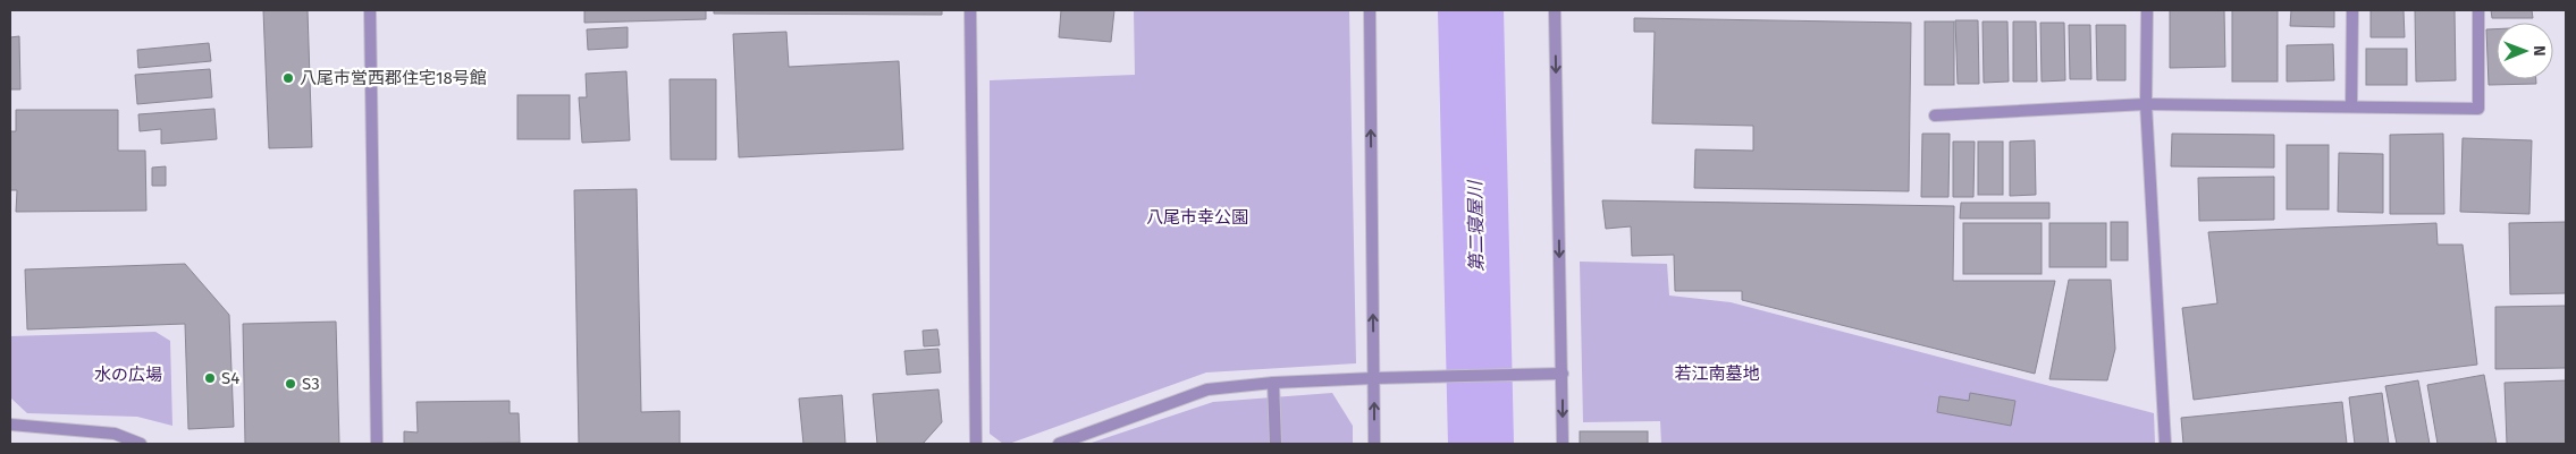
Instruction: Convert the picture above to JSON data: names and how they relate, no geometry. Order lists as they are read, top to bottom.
{
  "water": ["第二寝屋川"],
  "parks": ["八尾市幸公園", "若江南墓地", "水の広場"],
  "places": ["八尾市営西郡住宅18号館", "S4", "S3"],
  "north": "right"
}
